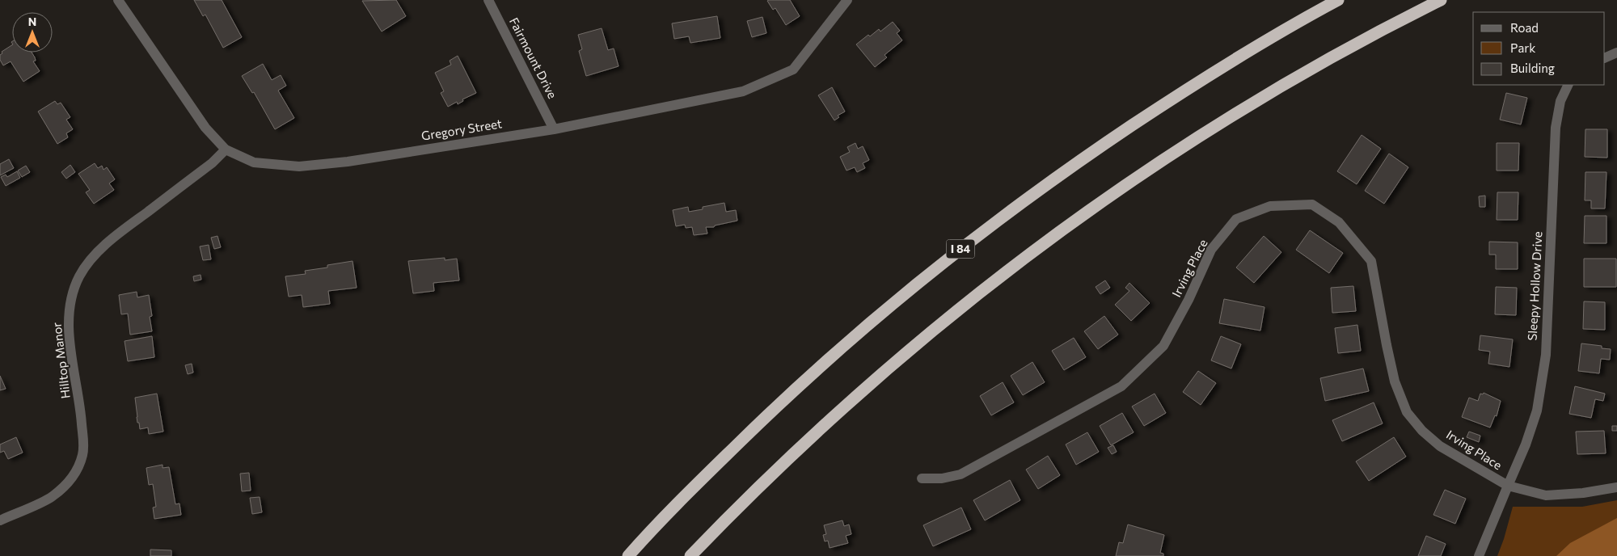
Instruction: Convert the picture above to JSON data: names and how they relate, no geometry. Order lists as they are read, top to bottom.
{
  "streets": {
    "highway": ["I 84"],
    "street": [
      "Fairmount Drive",
      "Gregory Street",
      "Irving Place",
      "Sleepy Hollow Drive",
      "Hilltop Manor"
    ]
  },
  "crossings": [
    ["Fairmount Drive", "Gregory Street"],
    ["Gregory Street", "Hilltop Manor"],
    ["Irving Place", "Sleepy Hollow Drive"]
  ],
  "legend": ["Road", "Park", "Building"],
  "north": "top"
}
